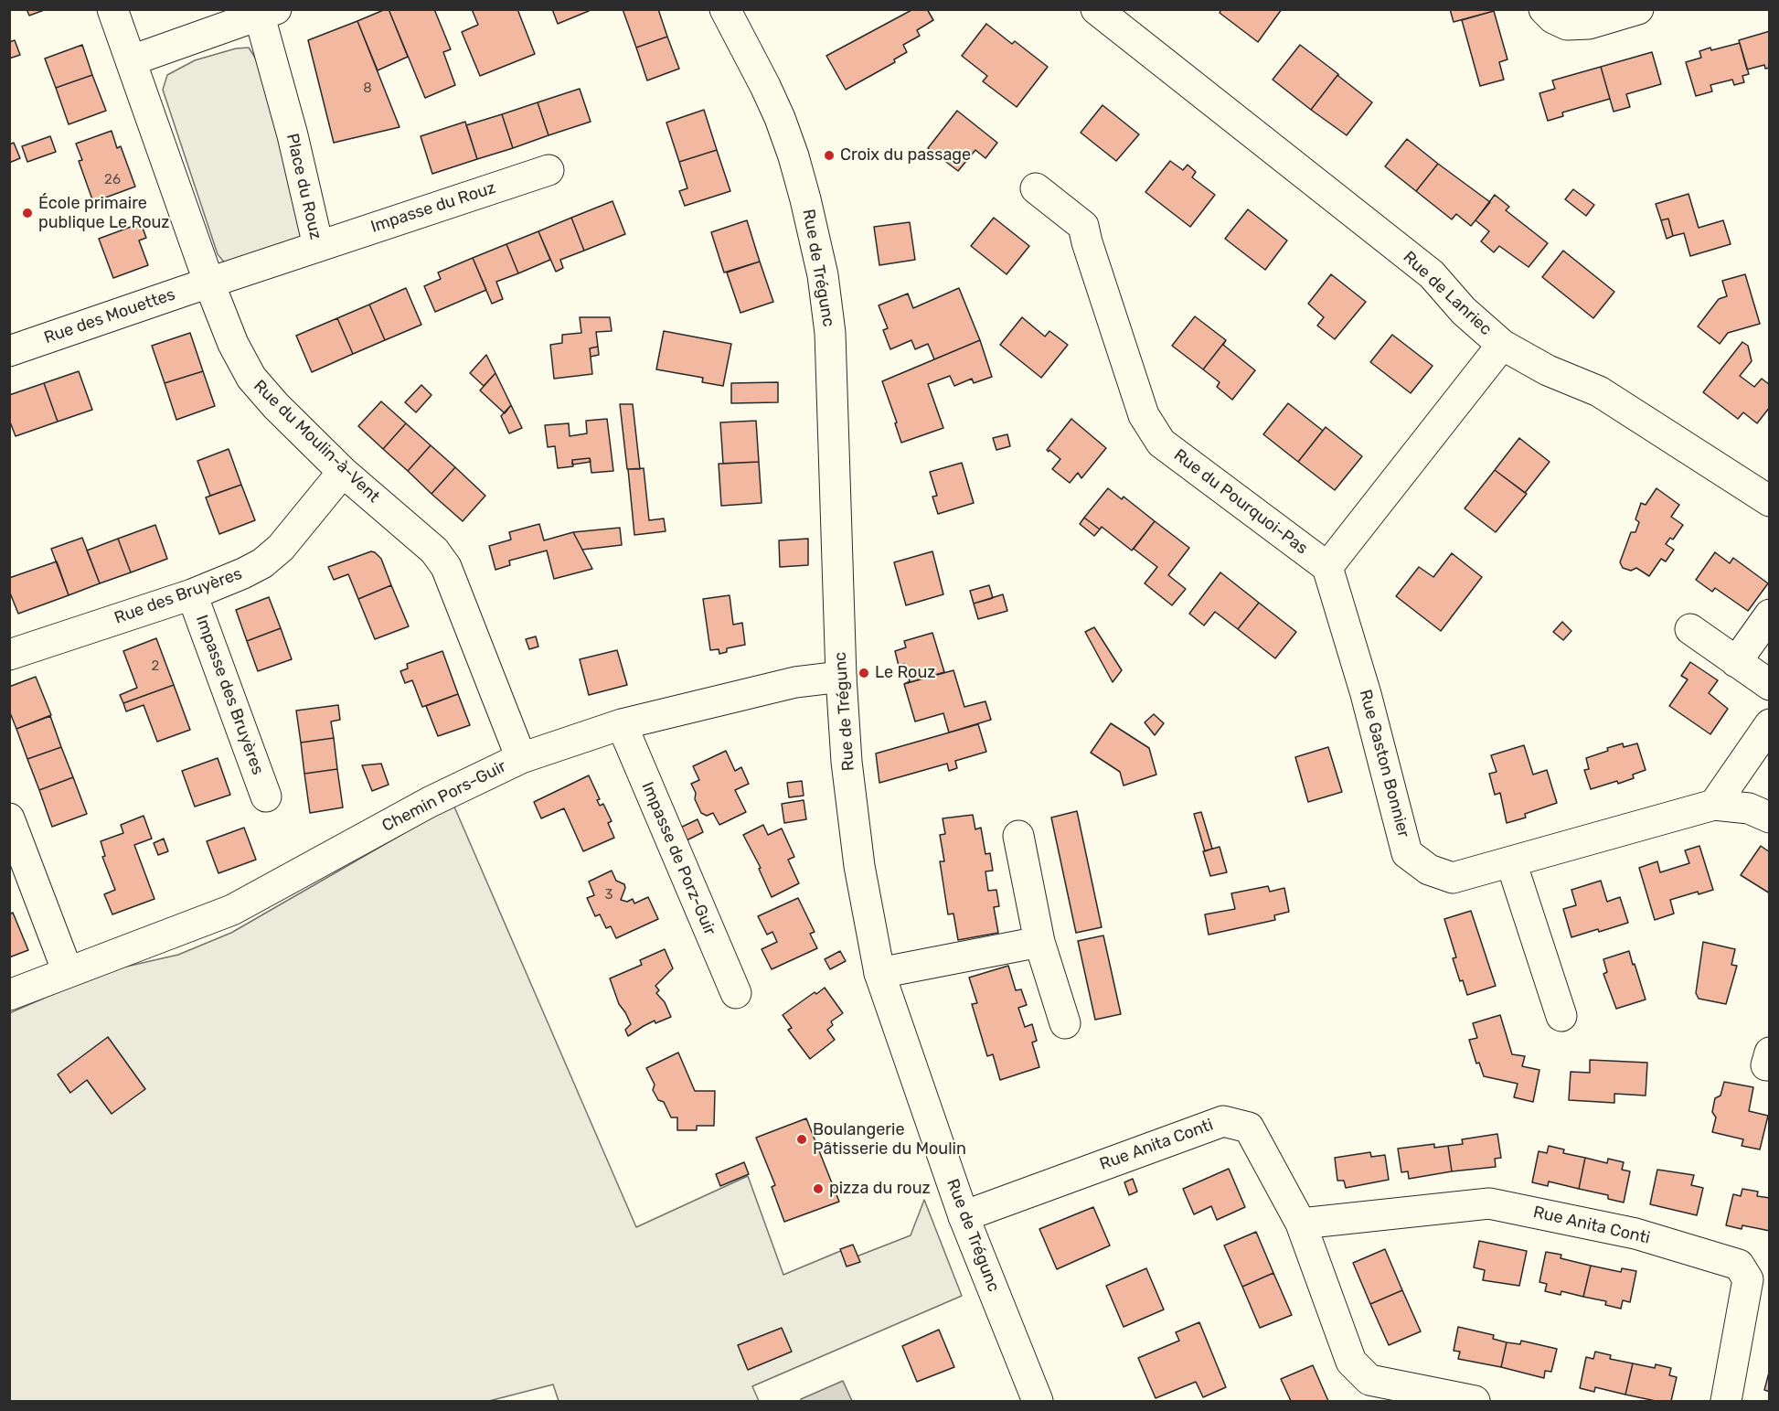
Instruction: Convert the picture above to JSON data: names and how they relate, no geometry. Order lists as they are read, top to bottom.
{
  "streets": {
    "street": [
      "Place du Rouz",
      "Impasse du Rouz",
      "Rue de Trégunc",
      "Rue de Lanriec",
      "Rue des Mouettes",
      "Rue du Moulin-à-Vent",
      "Rue du Pourquoi-Pas",
      "Rue des Bruyères",
      "Impasse des Bruyères",
      "Rue Gaston Bonnier",
      "Chemin Pors-Guir",
      "Impasse de Porz-Guir",
      "Rue Anita Conti"
    ]
  },
  "crossings": [
    ["Place du Rouz", "Impasse du Rouz"],
    ["Place du Rouz", "Rue des Mouettes"],
    ["Place du Rouz", "Rue du Moulin-à-Vent"],
    ["Rue de Trégunc", "Chemin Pors-Guir"],
    ["Rue de Trégunc", "Rue Anita Conti"],
    ["Rue des Mouettes", "Rue du Moulin-à-Vent"],
    ["Rue du Moulin-à-Vent", "Rue des Bruyères"],
    ["Rue du Moulin-à-Vent", "Chemin Pors-Guir"],
    ["Rue du Pourquoi-Pas", "Rue Gaston Bonnier"],
    ["Rue des Bruyères", "Impasse des Bruyères"],
    ["Chemin Pors-Guir", "Impasse de Porz-Guir"]
  ],
  "places": [
    "Croix du passage",
    "École primaire publique Le Rouz",
    "Le Rouz",
    "Boulangerie Pâtisserie du Moulin",
    "pizza du rouz"
  ],
  "house_numbers": [
    "8",
    "26",
    "2",
    "3"
  ]
}
